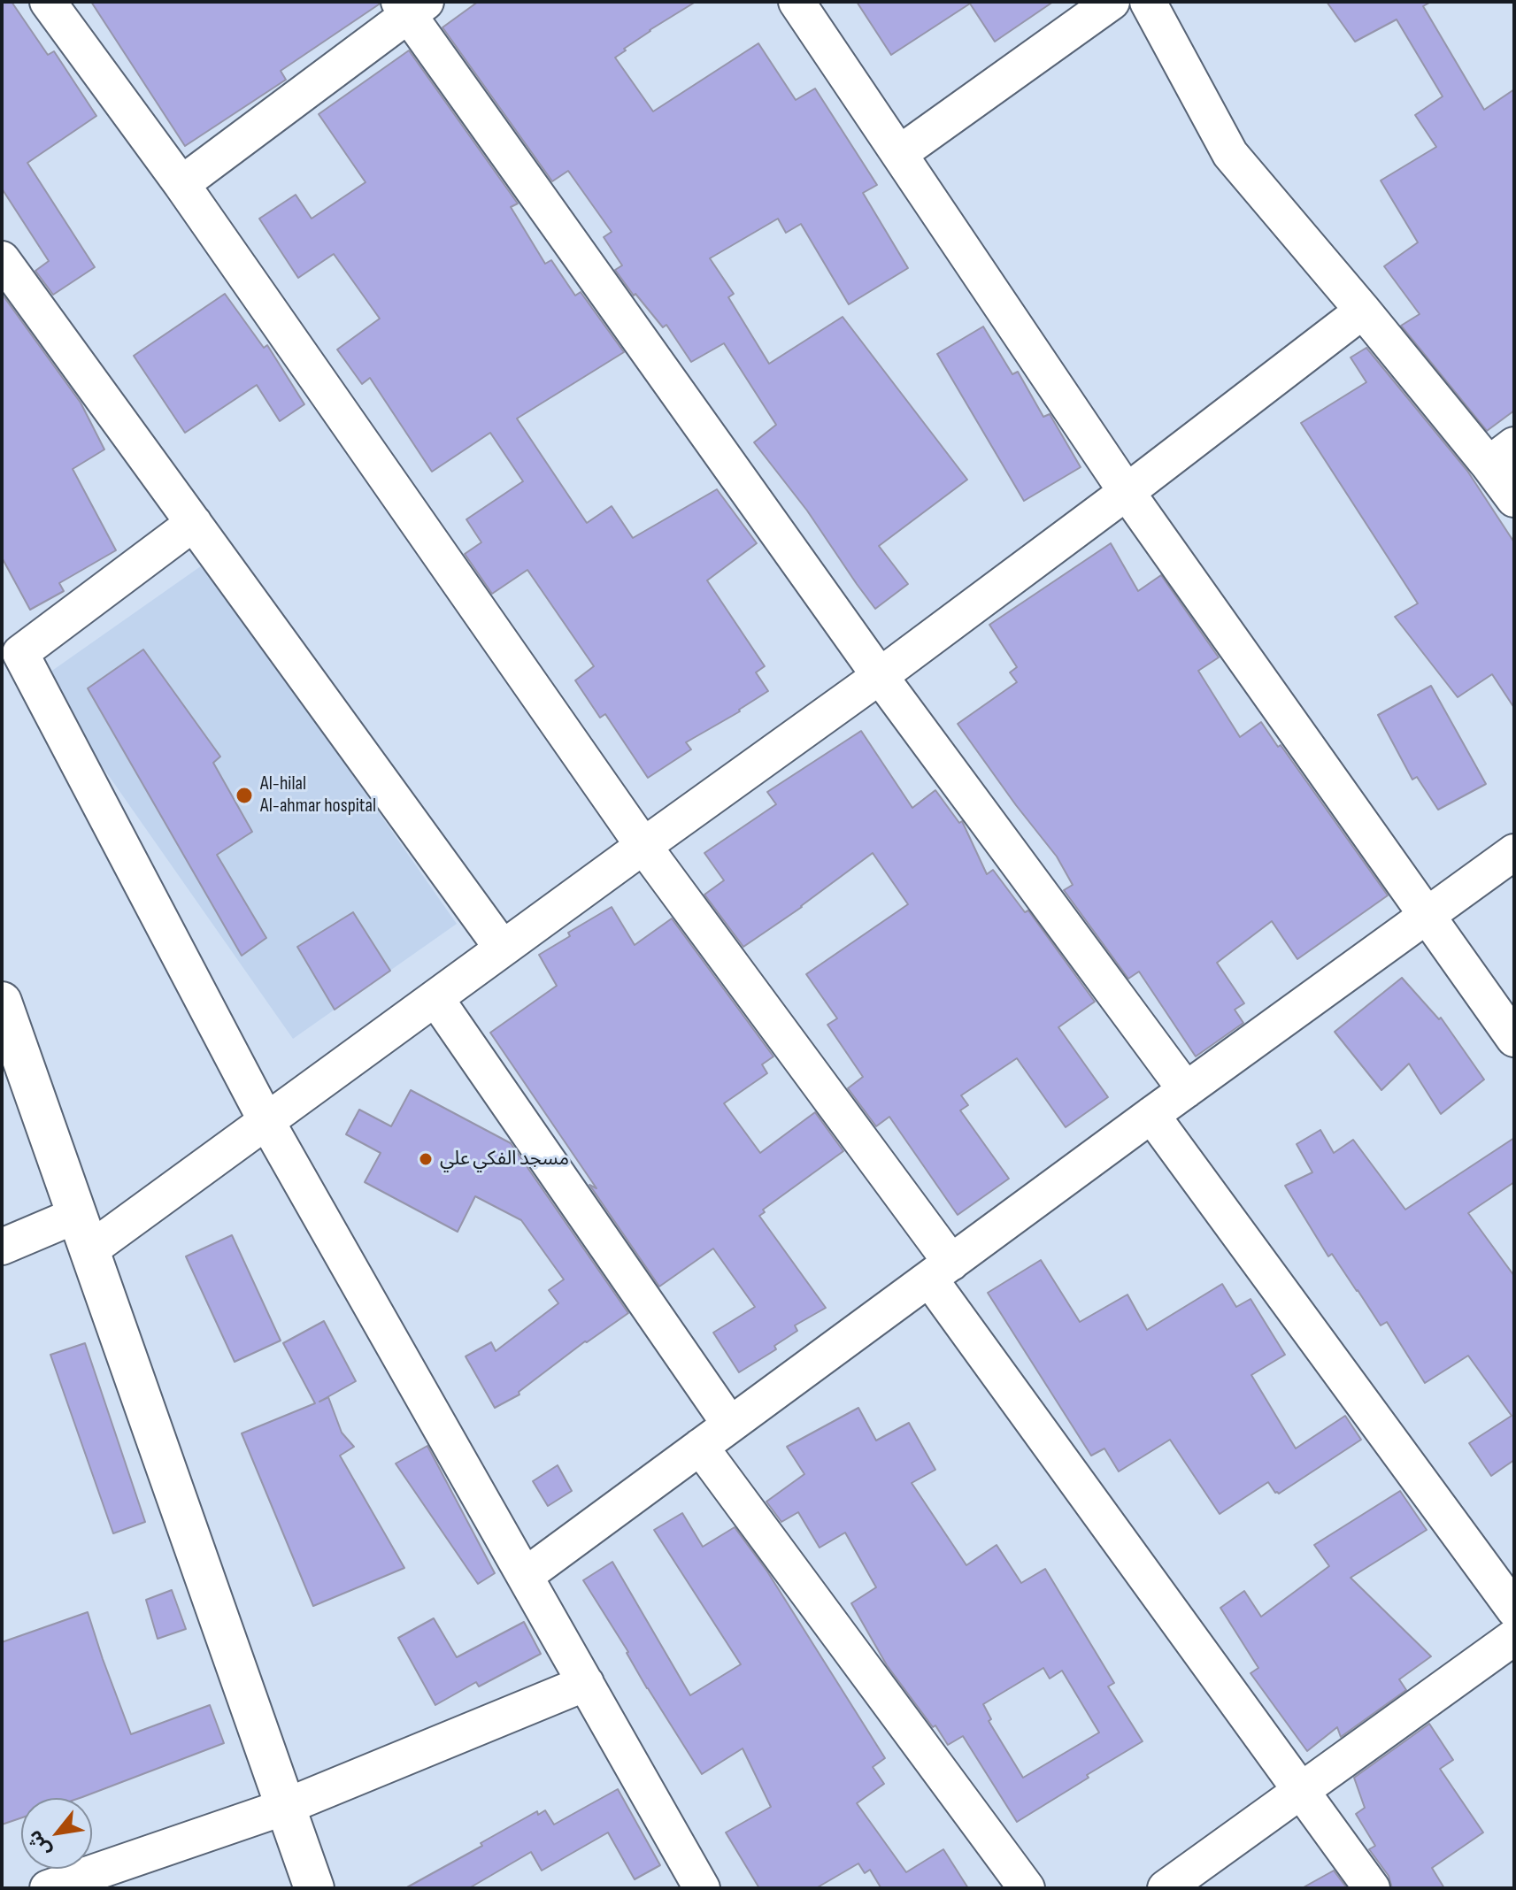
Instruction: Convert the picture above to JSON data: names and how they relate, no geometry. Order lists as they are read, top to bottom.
{
  "places": ["Al-hilal Al-ahmar hospital", "مسجد الفكي علي"],
  "north": "bottom left"
}
